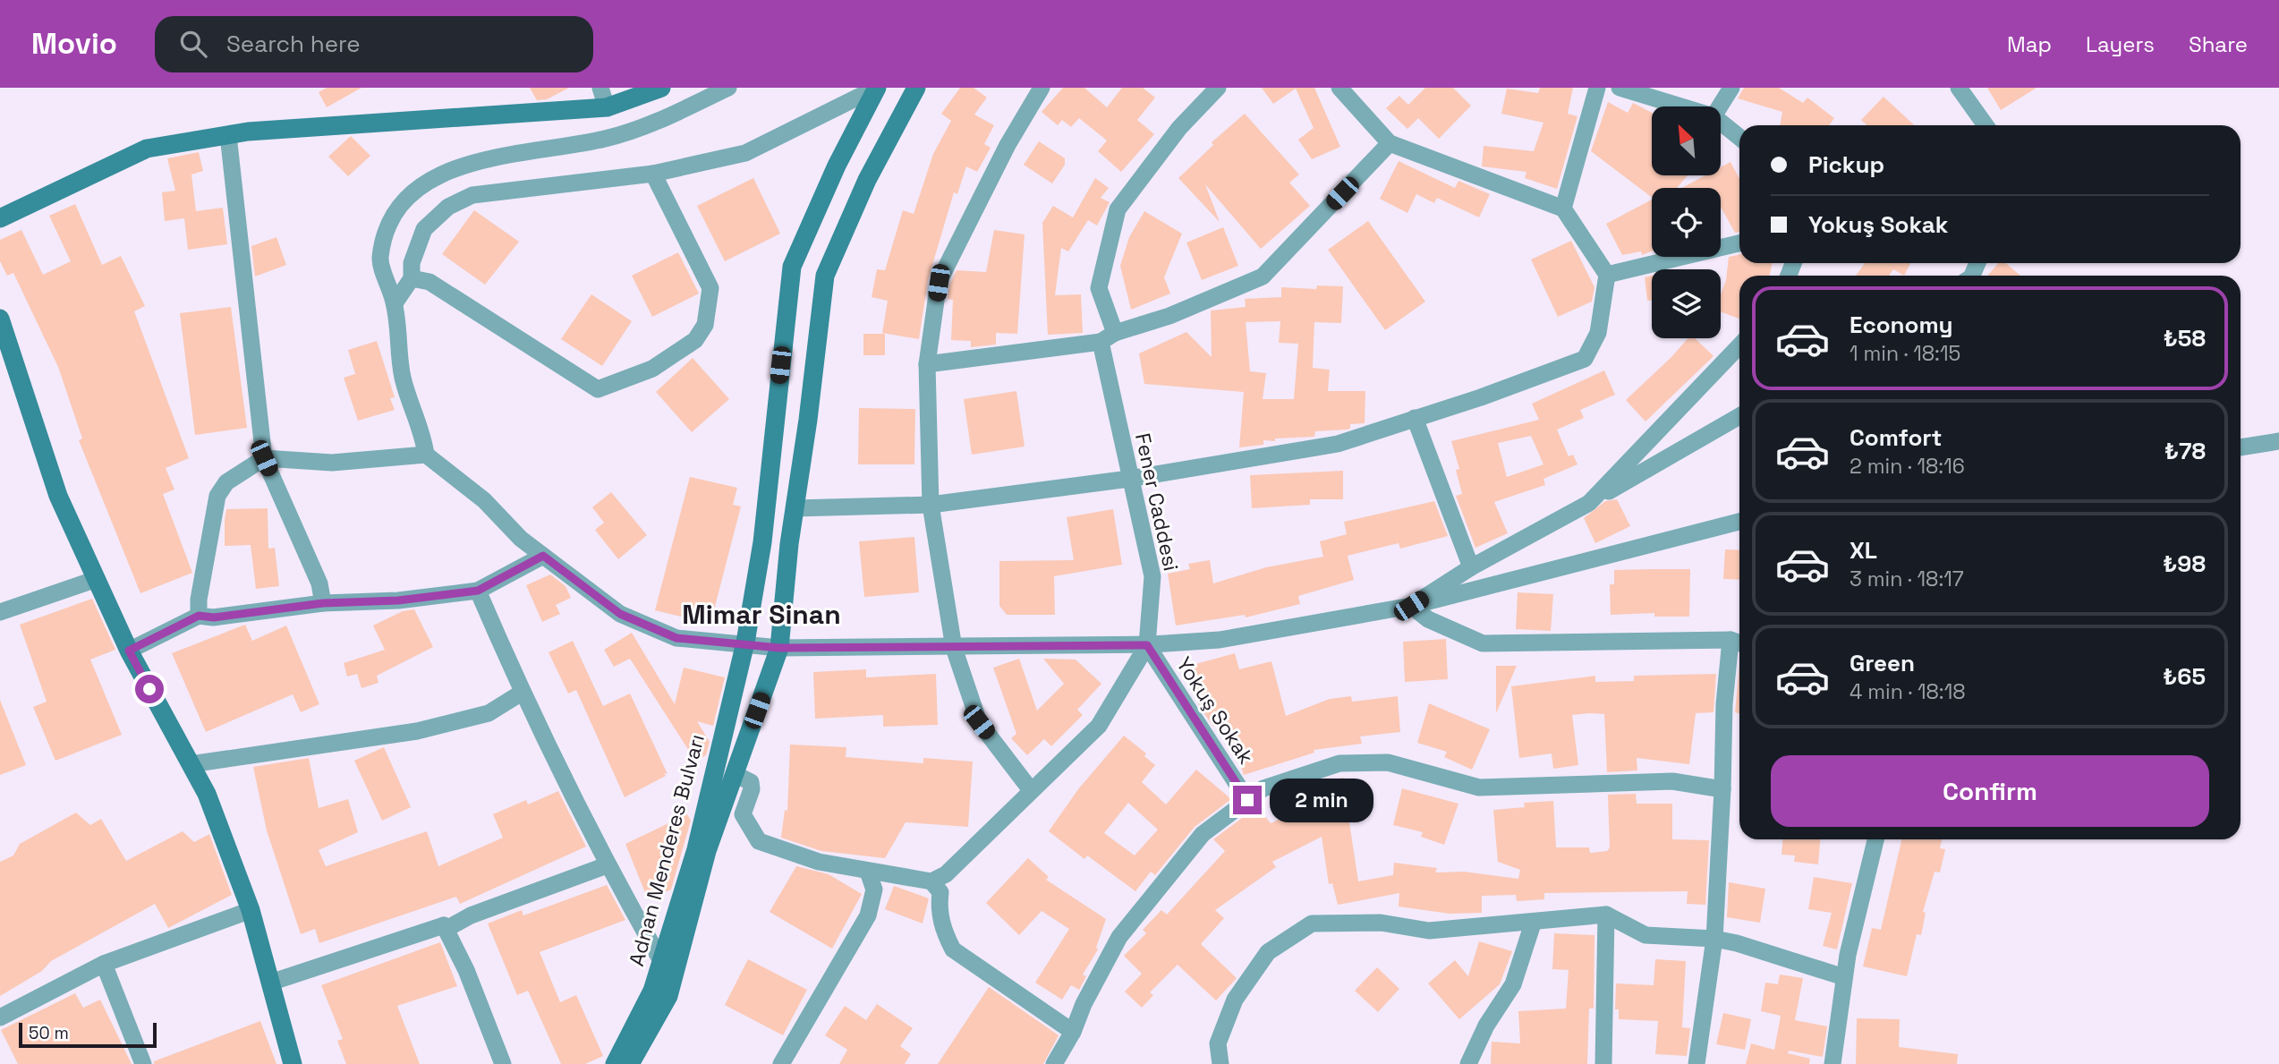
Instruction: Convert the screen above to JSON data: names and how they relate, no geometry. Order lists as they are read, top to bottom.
{
  "streets": {
    "main road": ["Adnan Menderes Bulvarı"],
    "street": ["Fener Caddesi", "Yokuş Sokak"]
  },
  "crossings": [
    ["Fener Caddesi", "Yokuş Sokak"]
  ],
  "districts": ["Mimar Sinan"],
  "scale_bar": "50 m",
  "north": "top left",
  "page": {
    "header": "Movio",
    "search": "Search here",
    "nav": ["Map", "Layers", "Share"],
    "banner": ["Pickup", "Yokuş Sokak"],
    "list": [
      {
        "name": "Economy",
        "note": "1 min · 18:15",
        "value": "₺58"
      },
      {
        "name": "Comfort",
        "note": "2 min · 18:16",
        "value": "₺78"
      },
      {
        "name": "XL",
        "note": "3 min · 18:17",
        "value": "₺98"
      },
      {
        "name": "Green",
        "note": "4 min · 18:18",
        "value": "₺65"
      }
    ],
    "buttons": "Confirm",
    "bubble": "2 min",
    "scale": "50 m"
  }
}
